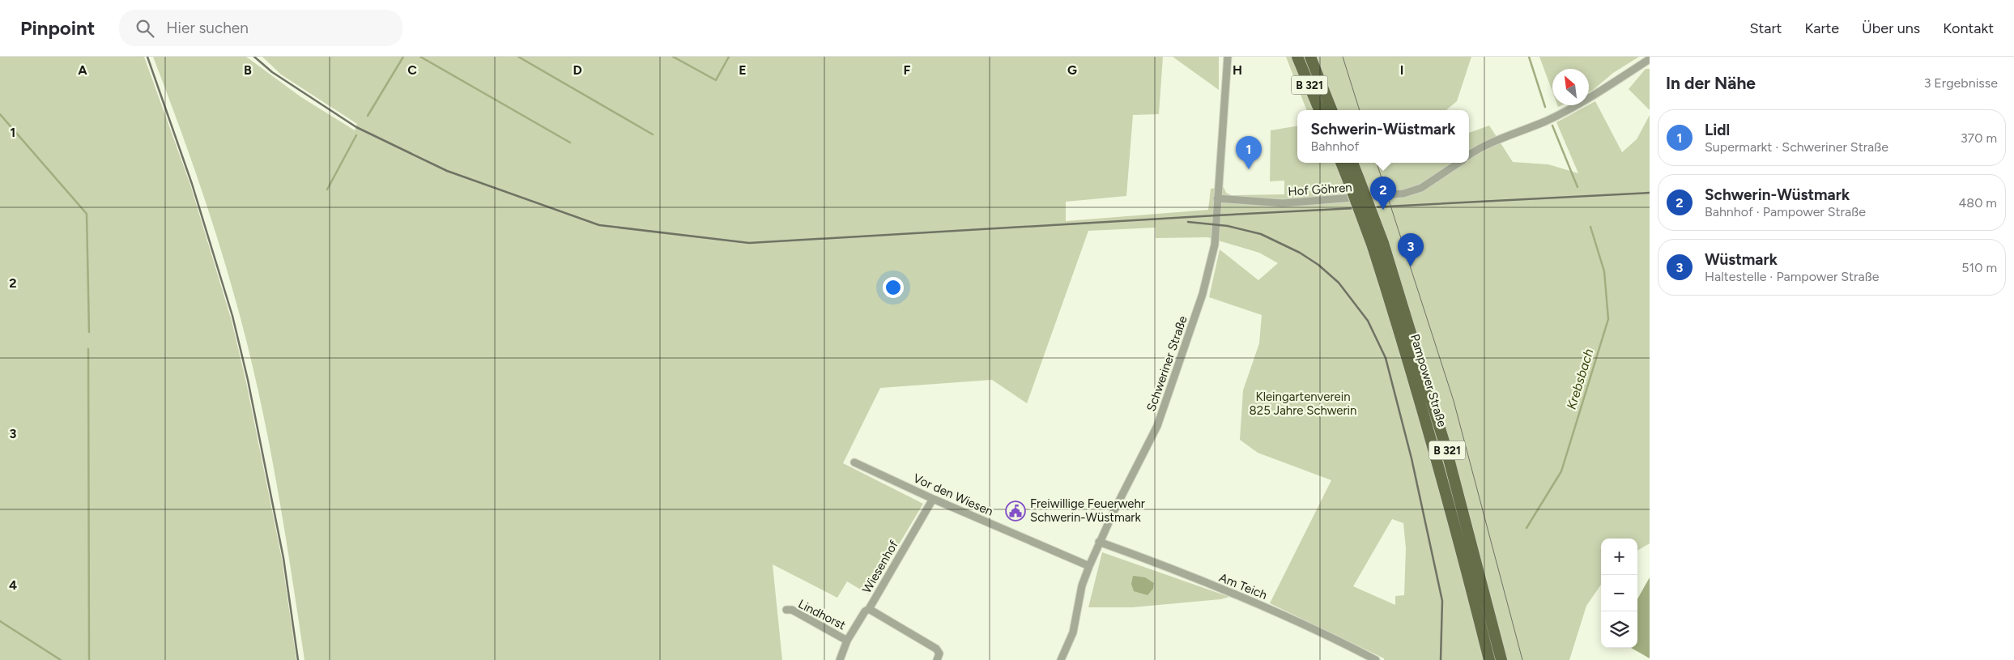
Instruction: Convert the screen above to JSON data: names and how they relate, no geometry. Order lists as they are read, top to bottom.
{
  "streets": {
    "main road": ["B 321", "Pampower Straße"],
    "street": [
      "Hof Göhren",
      "Schweriner Straße",
      "Vor den Wiesen",
      "Wiesenhof",
      "Am Teich",
      "Lindhorst"
    ]
  },
  "crossings": [
    ["Hof Göhren", "Schweriner Straße"],
    ["Schweriner Straße", "Vor den Wiesen"],
    ["Schweriner Straße", "Am Teich"],
    ["Vor den Wiesen", "Wiesenhof"],
    ["Wiesenhof", "Lindhorst"]
  ],
  "water": ["Krebsbach"],
  "parks": ["Kleingartenverein 825 Jahre Schwerin"],
  "places": {
    "public building": ["Freiwillige Feuerwehr Schwerin-Wüstmark"]
  },
  "north": "top left",
  "page": {
    "header": "Pinpoint",
    "search": "Hier suchen",
    "nav": [
      "Start",
      "Karte",
      "Über uns",
      "Kontakt"
    ],
    "heading": ["In der Nähe", "3 Ergebnisse"],
    "list": [
      {
        "mark": "1",
        "name": "Lidl",
        "note": "Supermarkt · Schweriner Straße",
        "value": "370 m"
      },
      {
        "mark": "2",
        "name": "Schwerin-Wüstmark",
        "note": "Bahnhof · Pampower Straße",
        "value": "480 m"
      },
      {
        "mark": "3",
        "name": "Wüstmark",
        "note": "Haltestelle · Pampower Straße",
        "value": "510 m"
      }
    ],
    "popup": ["Schwerin-Wüstmark", "Bahnhof"],
    "pins": ["1", "2", "3"],
    "map_buttons": ["+", "−"]
  },
  "grid": {
    "columns": [
      "A",
      "B",
      "C",
      "D",
      "E",
      "F",
      "G",
      "H",
      "I"
    ],
    "rows": [
      "1",
      "2",
      "3",
      "4"
    ]
  }
}
